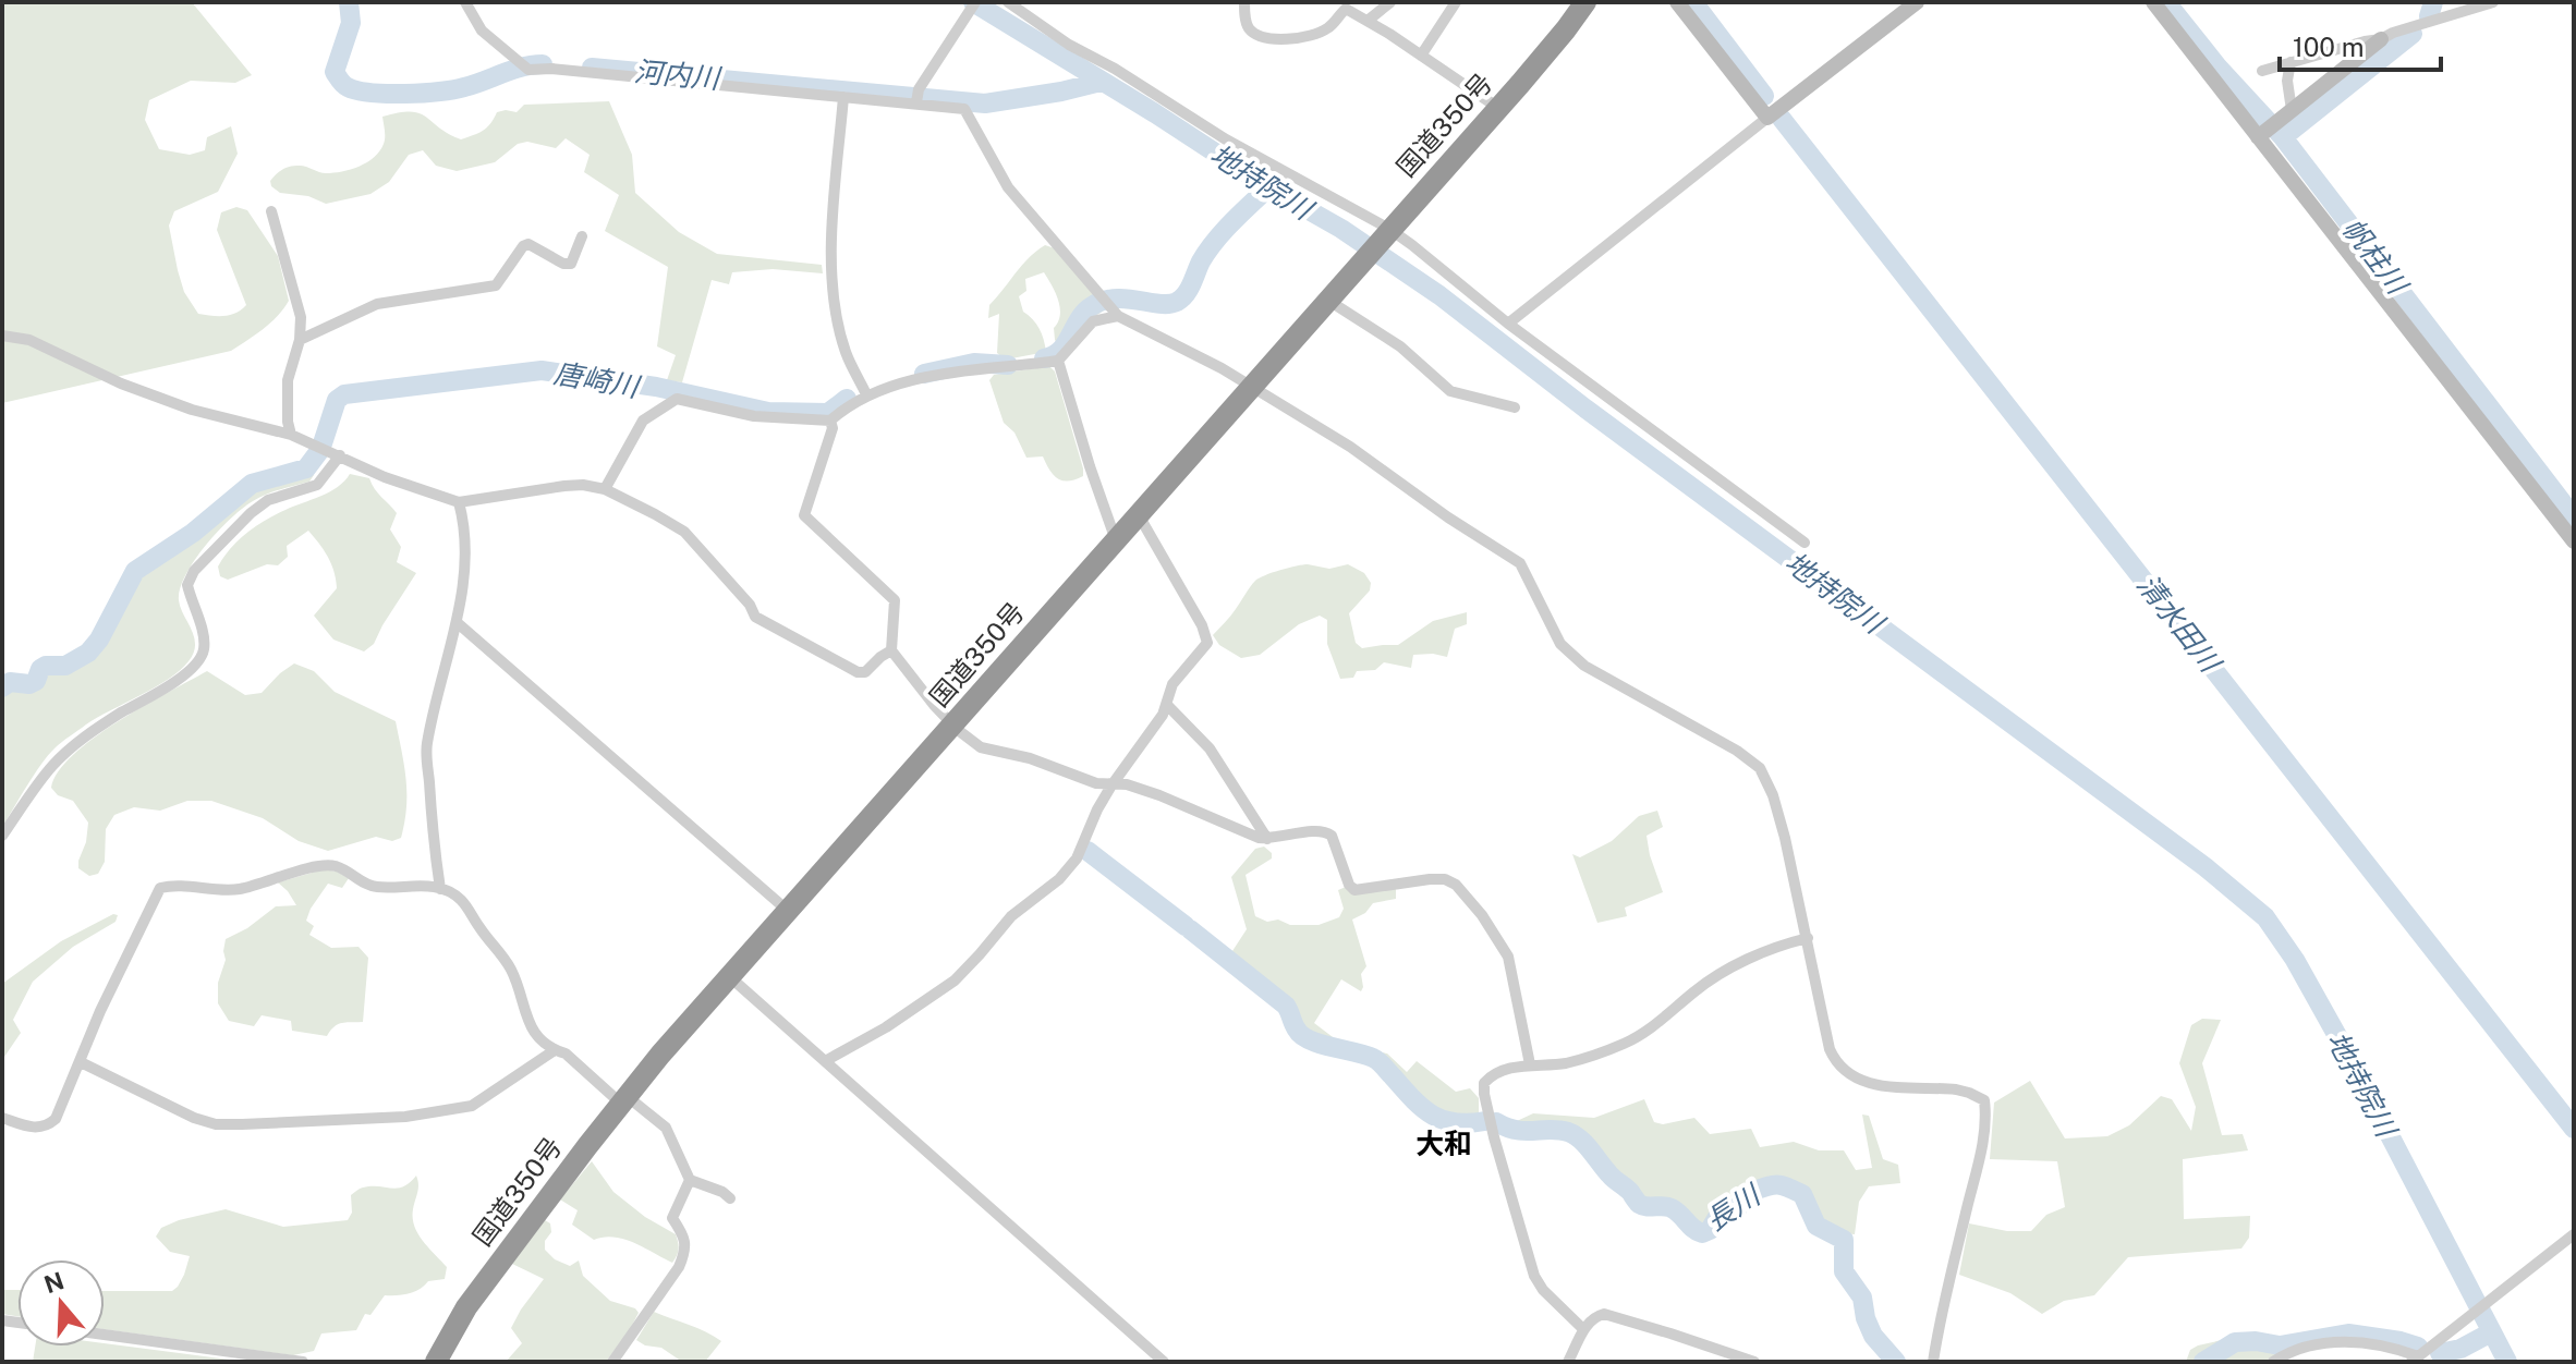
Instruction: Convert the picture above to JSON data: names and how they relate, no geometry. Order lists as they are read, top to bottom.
{
  "streets": {
    "highway": ["国道350号"]
  },
  "districts": ["大和"],
  "water": [
    "河内川",
    "地持院川",
    "帆柱川",
    "唐崎川",
    "清水田川",
    "長川"
  ],
  "scale_bar": "100 m",
  "north": "top"
}
